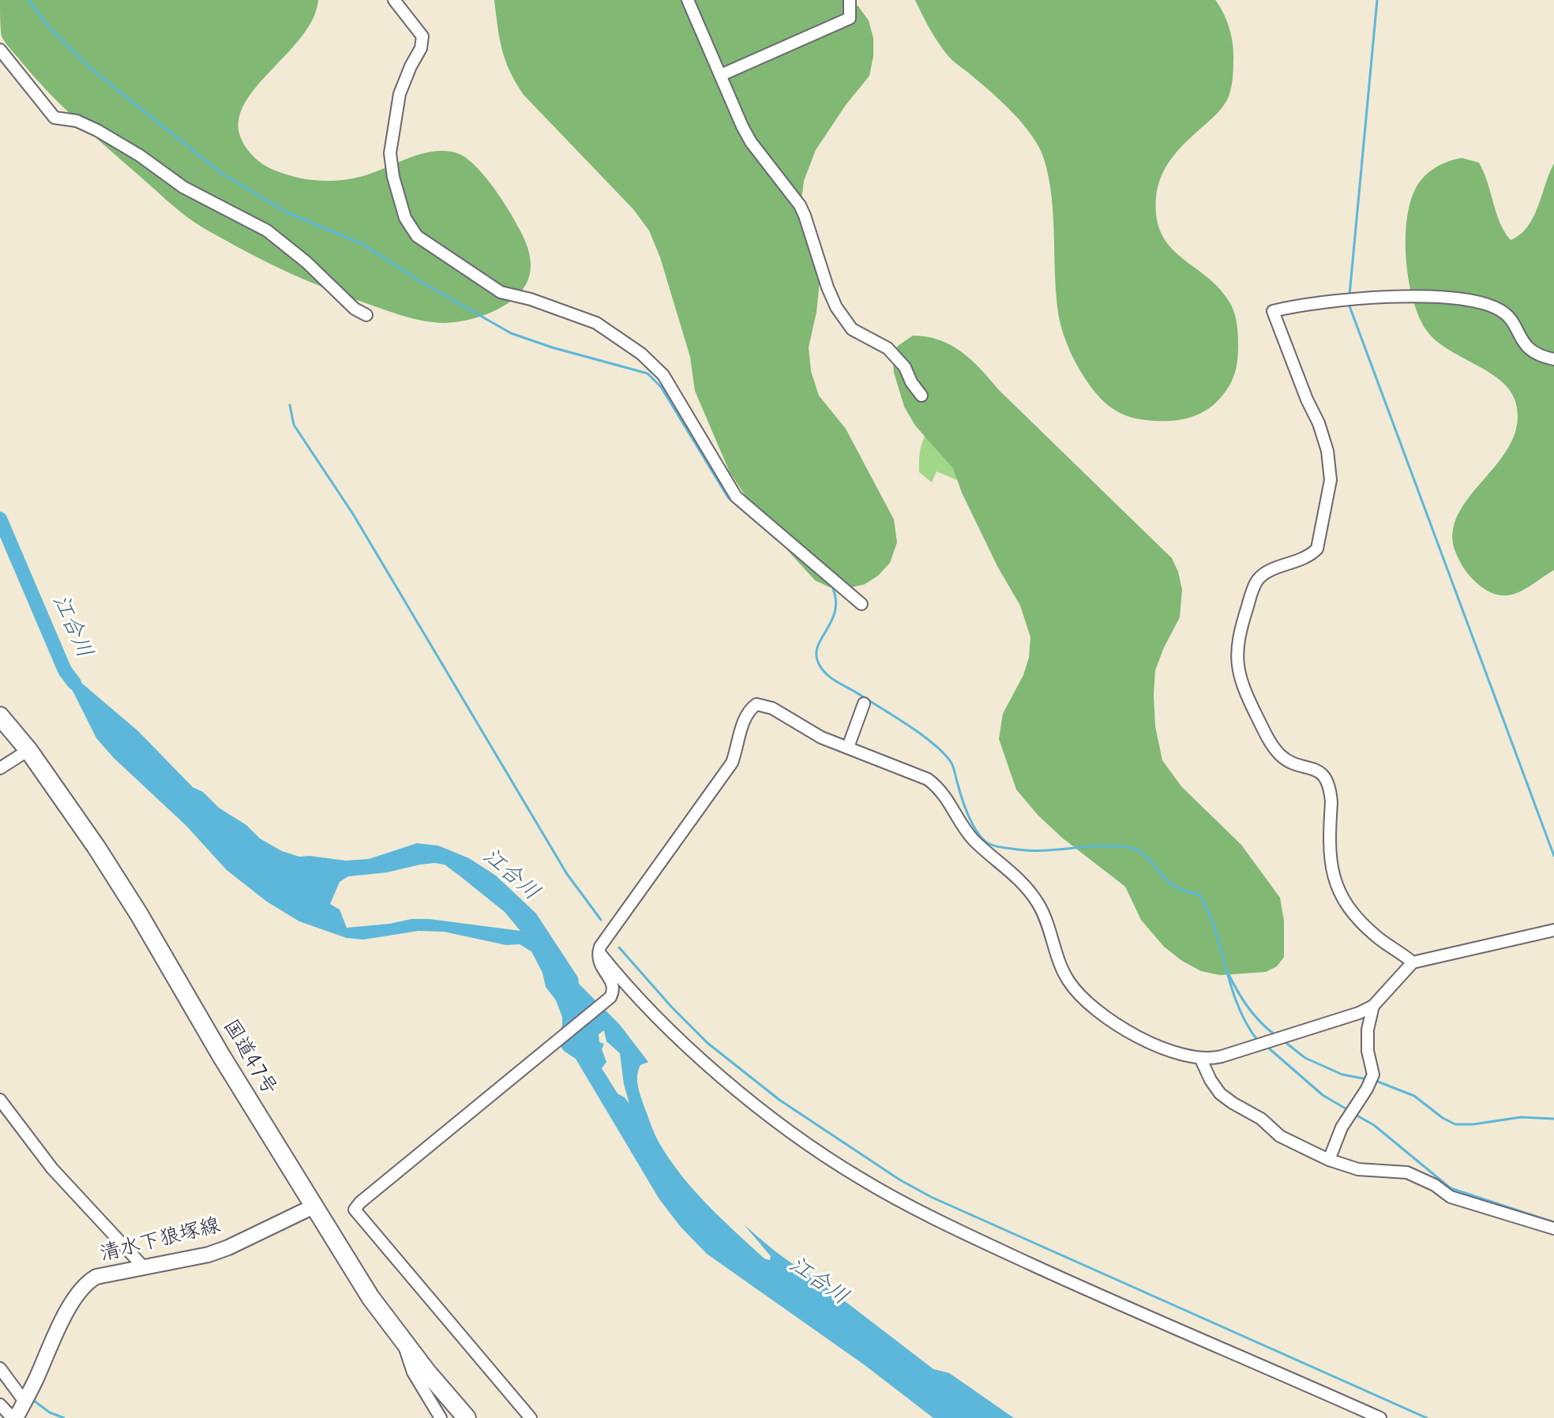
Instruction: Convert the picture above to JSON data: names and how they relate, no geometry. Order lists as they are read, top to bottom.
{
  "streets": {
    "highway": ["国道47号"],
    "main road": ["清水下狼塚線"]
  },
  "crossings": [
    ["国道47号", "清水下狼塚線"]
  ],
  "water": ["江合川"]
}
